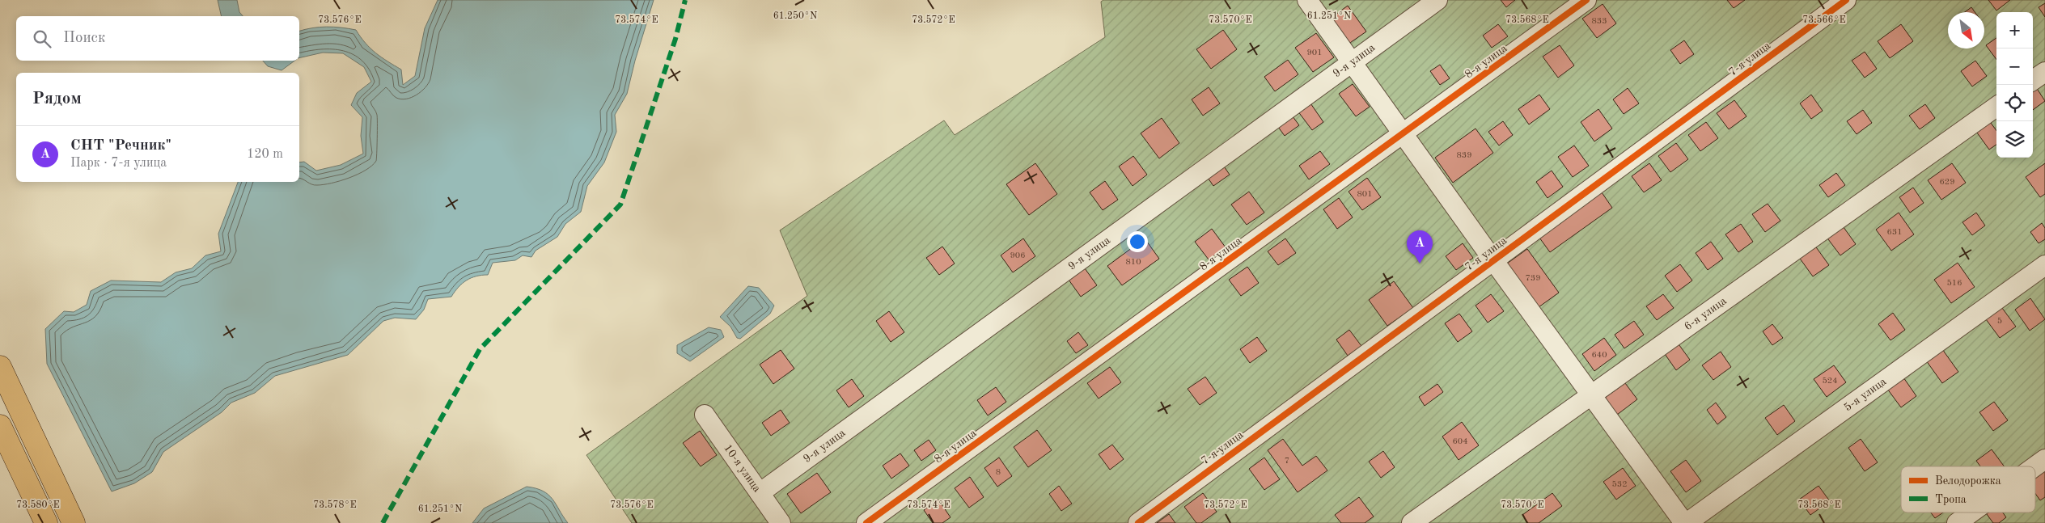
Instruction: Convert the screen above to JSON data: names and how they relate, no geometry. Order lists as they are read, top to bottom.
{
  "streets": {
    "street": [
      "7-я улица",
      "9-я улица",
      "8-я улица",
      "6-я улица",
      "5-я улица",
      "10-я улица"
    ]
  },
  "crossings": [
    ["9-я улица", "10-я улица"]
  ],
  "house_numbers": [
    "833",
    "901",
    "839",
    "629",
    "801",
    "631",
    "906",
    "810",
    "739",
    "516",
    "5",
    "640",
    "524",
    "604",
    "7",
    "8",
    "532"
  ],
  "legend": ["Велодорожка", "Тропа"],
  "north": "bottom right",
  "page": {
    "map_buttons": ["+", "−"],
    "search": "Поиск",
    "heading": "Рядом",
    "list": [
      {
        "mark": "A",
        "name": "СНТ \"Речник\"",
        "note": "Парк · 7-я улица",
        "value": "120 m"
      }
    ],
    "pins": "A"
  },
  "coordinates": [
    "61.250°N",
    "61.251°N",
    "73.576°E",
    "73.570°E",
    "73.574°E",
    "73.572°E",
    "73.568°E",
    "73.566°E",
    "73.580°E",
    "73.578°E"
  ]
}
